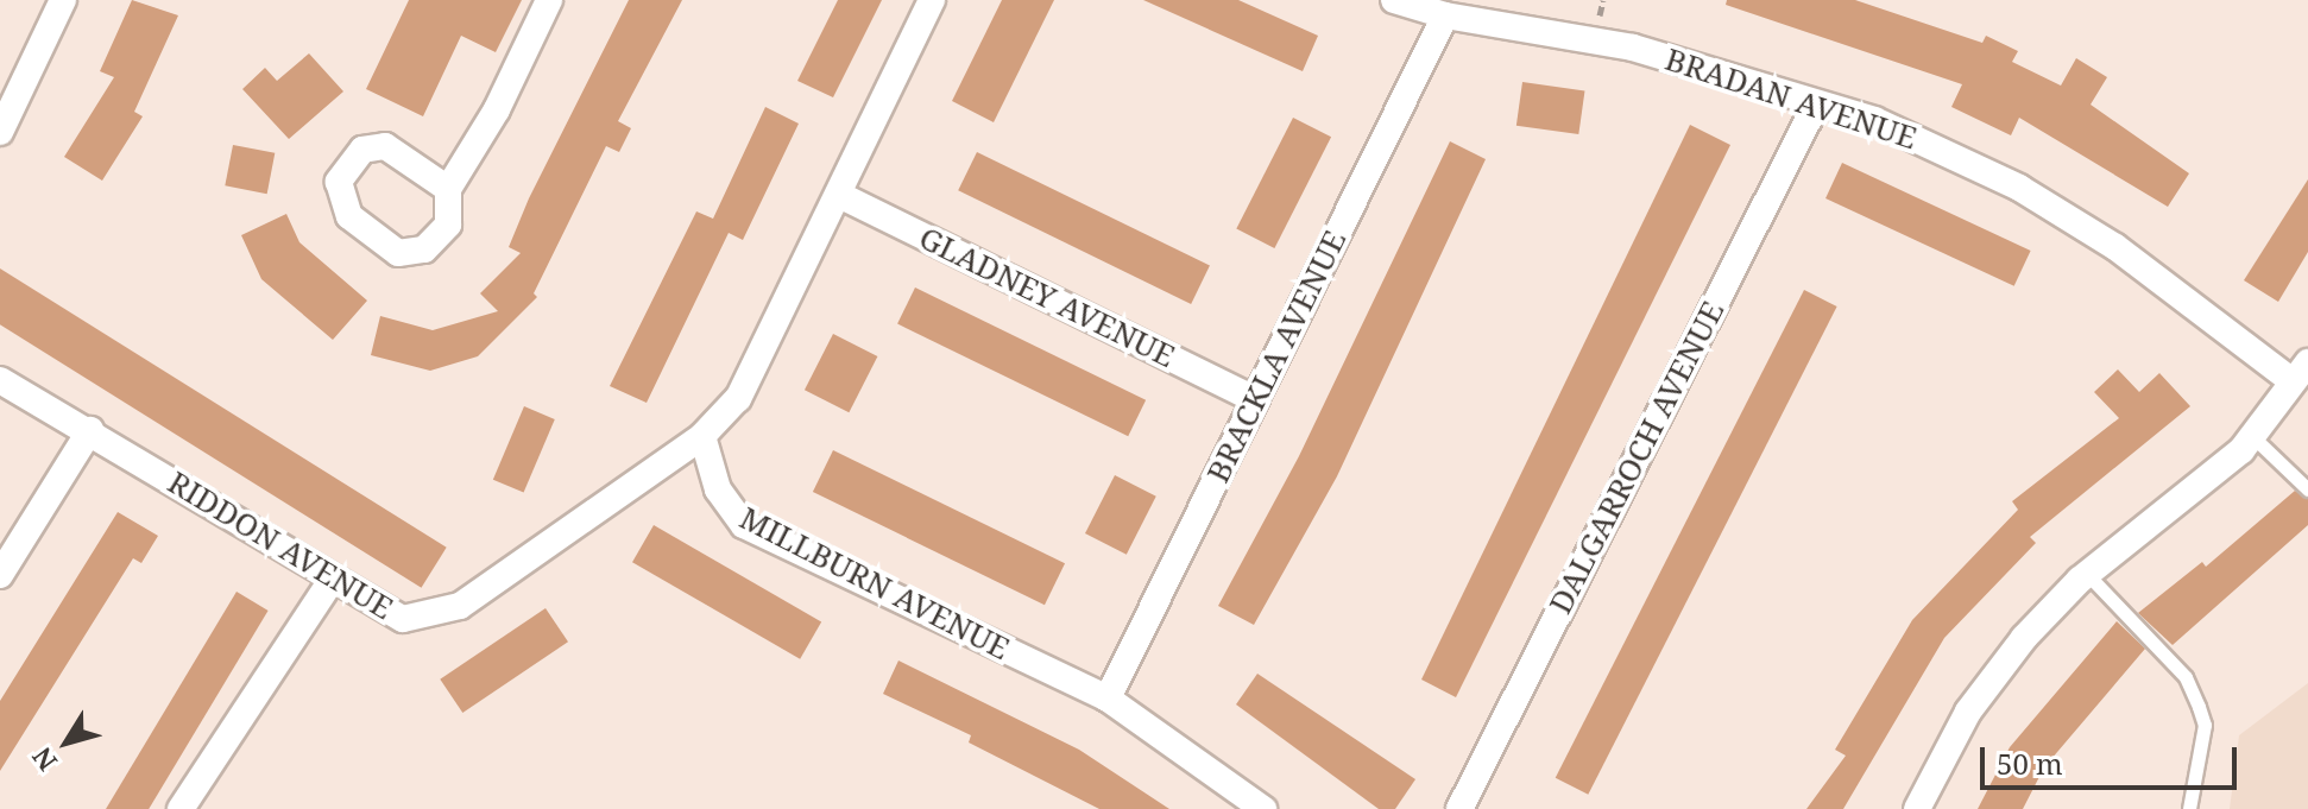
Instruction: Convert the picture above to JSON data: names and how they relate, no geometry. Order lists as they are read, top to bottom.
{
  "streets": {
    "street": [
      "BRADAN AVENUE",
      "GLADNEY AVENUE",
      "BRACKLA AVENUE",
      "DALGARROCH AVENUE",
      "RIDDON AVENUE",
      "MILLBURN AVENUE"
    ]
  },
  "crossings": [
    ["BRADAN AVENUE", "BRACKLA AVENUE"],
    ["BRADAN AVENUE", "DALGARROCH AVENUE"],
    ["GLADNEY AVENUE", "BRACKLA AVENUE"],
    ["BRACKLA AVENUE", "MILLBURN AVENUE"],
    ["RIDDON AVENUE", "MILLBURN AVENUE"]
  ],
  "scale_bar": "50 m",
  "north": "bottom left"
}
